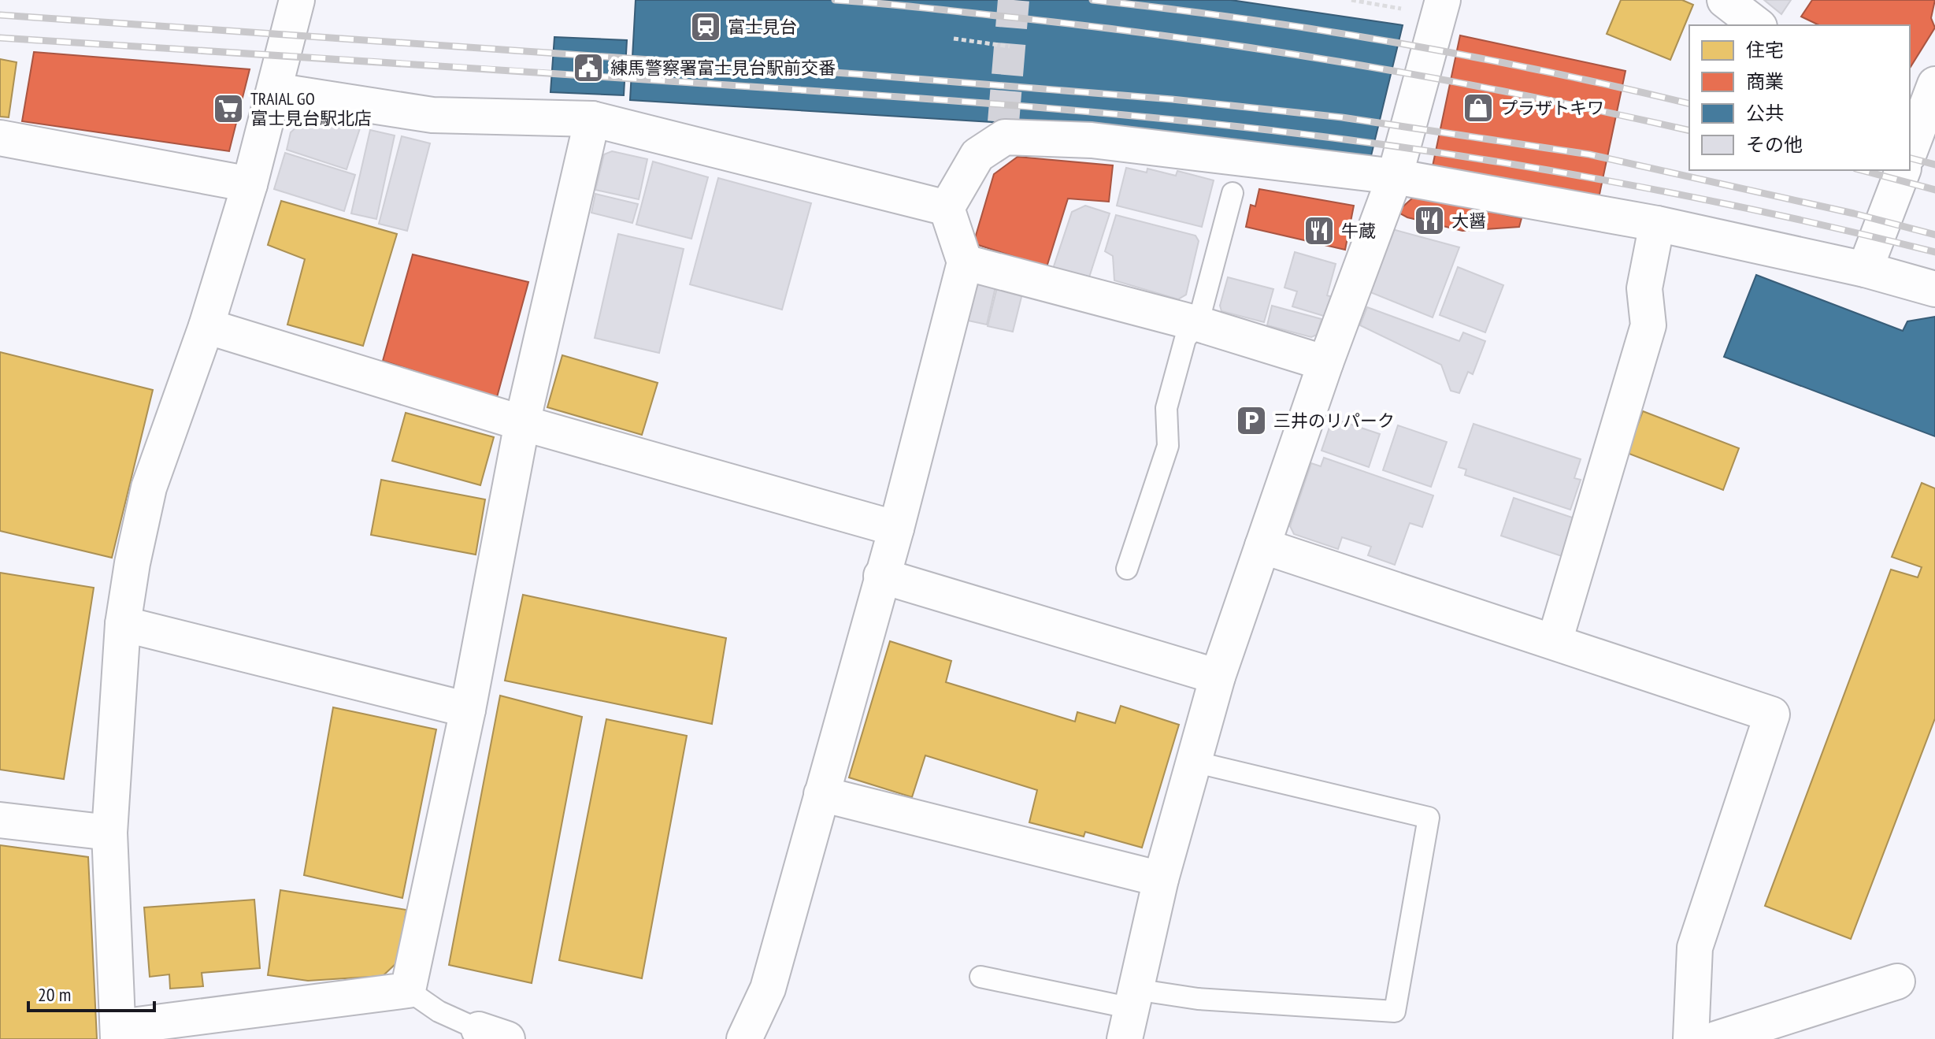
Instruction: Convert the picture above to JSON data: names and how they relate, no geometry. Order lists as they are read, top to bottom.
{
  "places": {
    "station": ["富士見台"],
    "public building": ["練馬警察署富士見台駅前交番"],
    "shop": ["プラザトキワ"],
    "supermarket": ["TRAIAL GO 富士見台駅北店"],
    "restaurant": ["大醤", "牛蔵"],
    "parking": ["三井のリパーク"]
  },
  "legend": [
    "住宅",
    "商業",
    "公共",
    "その他"
  ],
  "scale_bar": "20 m"
}
